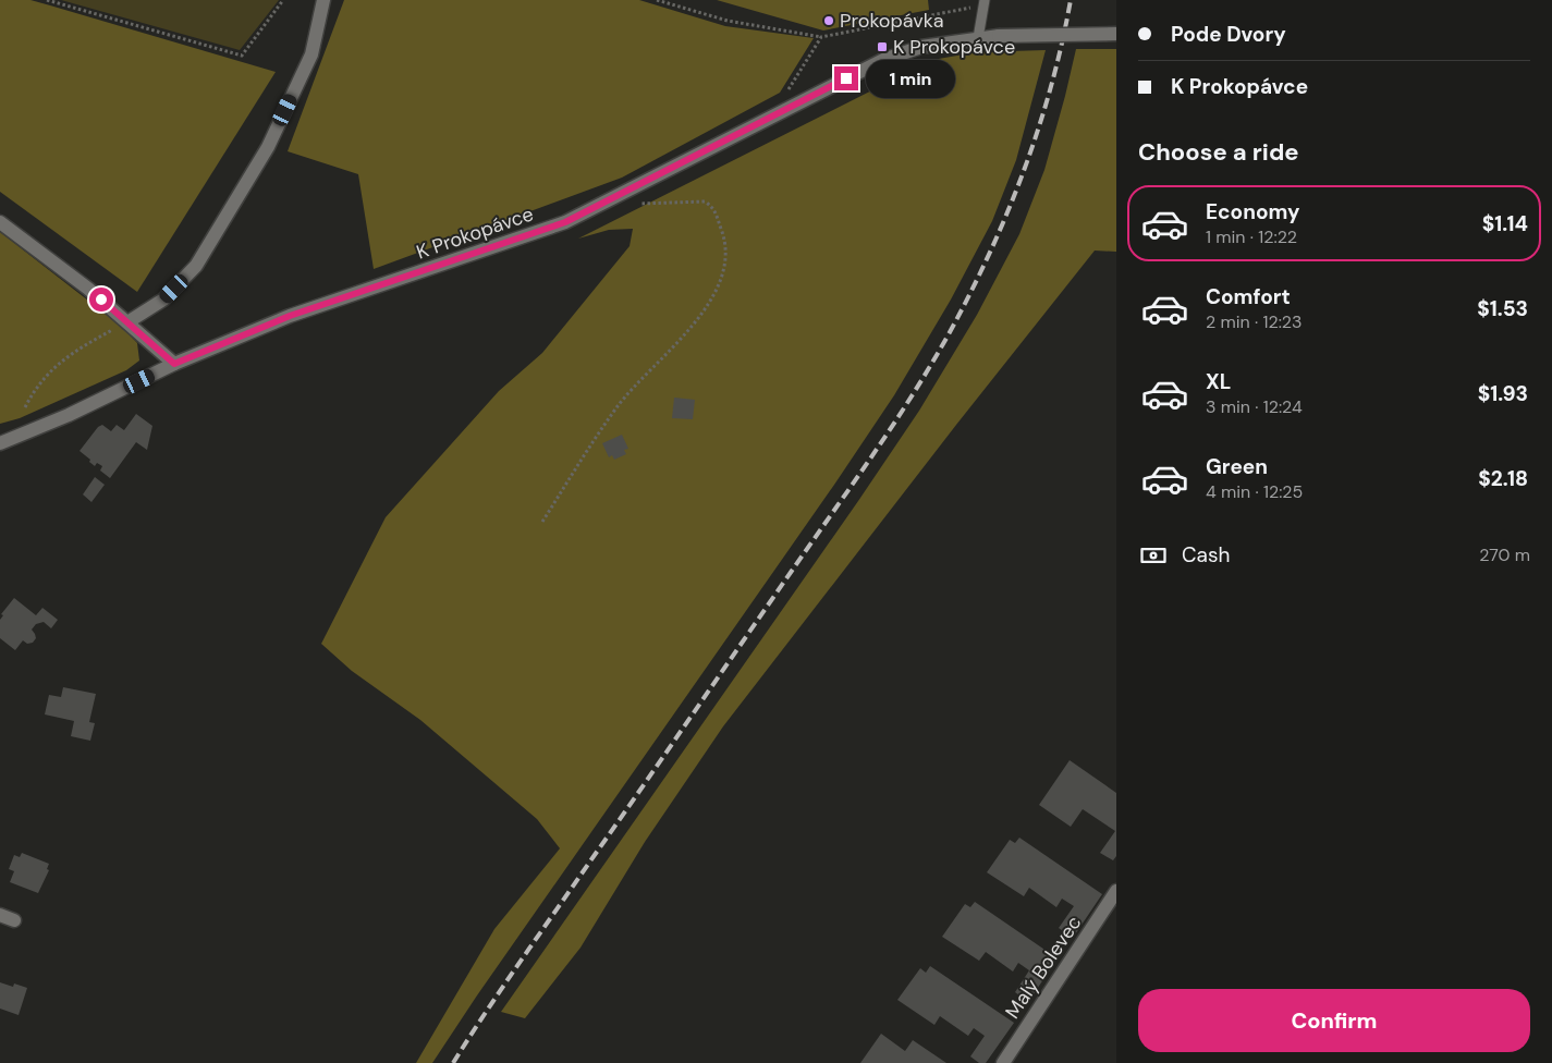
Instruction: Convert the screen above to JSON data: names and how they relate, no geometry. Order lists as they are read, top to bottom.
{
  "streets": {
    "street": ["K Prokopávce", "Malý Bolevec"]
  },
  "places": {
    "other": ["Prokopávka"],
    "transit": ["K Prokopávce"]
  },
  "page": {
    "banner": ["Pode Dvory", "K Prokopávce"],
    "bubble": "1 min",
    "heading": "Choose a ride",
    "list": [
      {
        "name": "Economy",
        "note": "1 min · 12:22",
        "value": "$1.14"
      },
      {
        "name": "Comfort",
        "note": "2 min · 12:23",
        "value": "$1.53"
      },
      {
        "name": "XL",
        "note": "3 min · 12:24",
        "value": "$1.93"
      },
      {
        "name": "Green",
        "note": "4 min · 12:25",
        "value": "$2.18"
      }
    ],
    "pay": ["Cash", "270 m"],
    "buttons": "Confirm"
  }
}
